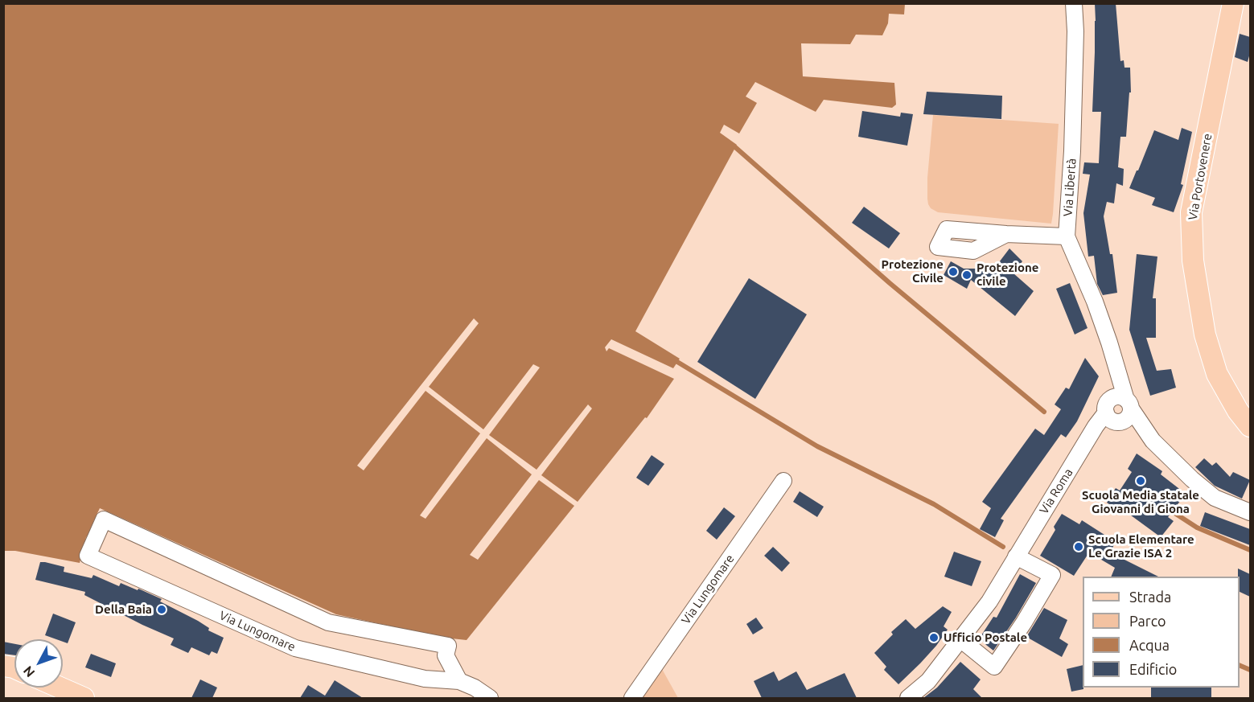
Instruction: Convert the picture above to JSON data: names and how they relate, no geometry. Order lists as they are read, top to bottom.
{
  "streets": {
    "main road": ["Via Portovenere"],
    "street": ["Via Libertà", "Via Roma", "Via Lungomare"]
  },
  "crossings": [
    ["Via Libertà", "Via Roma"]
  ],
  "places": [
    "Protezione Civile",
    "Protezione civile",
    "Scuola Media statale Giovanni di Giona",
    "Scuola Elementare Le Grazie ISA 2",
    "Della Baia",
    "Ufficio Postale"
  ],
  "legend": [
    "Strada",
    "Parco",
    "Acqua",
    "Edificio"
  ],
  "north": "bottom left"
}
